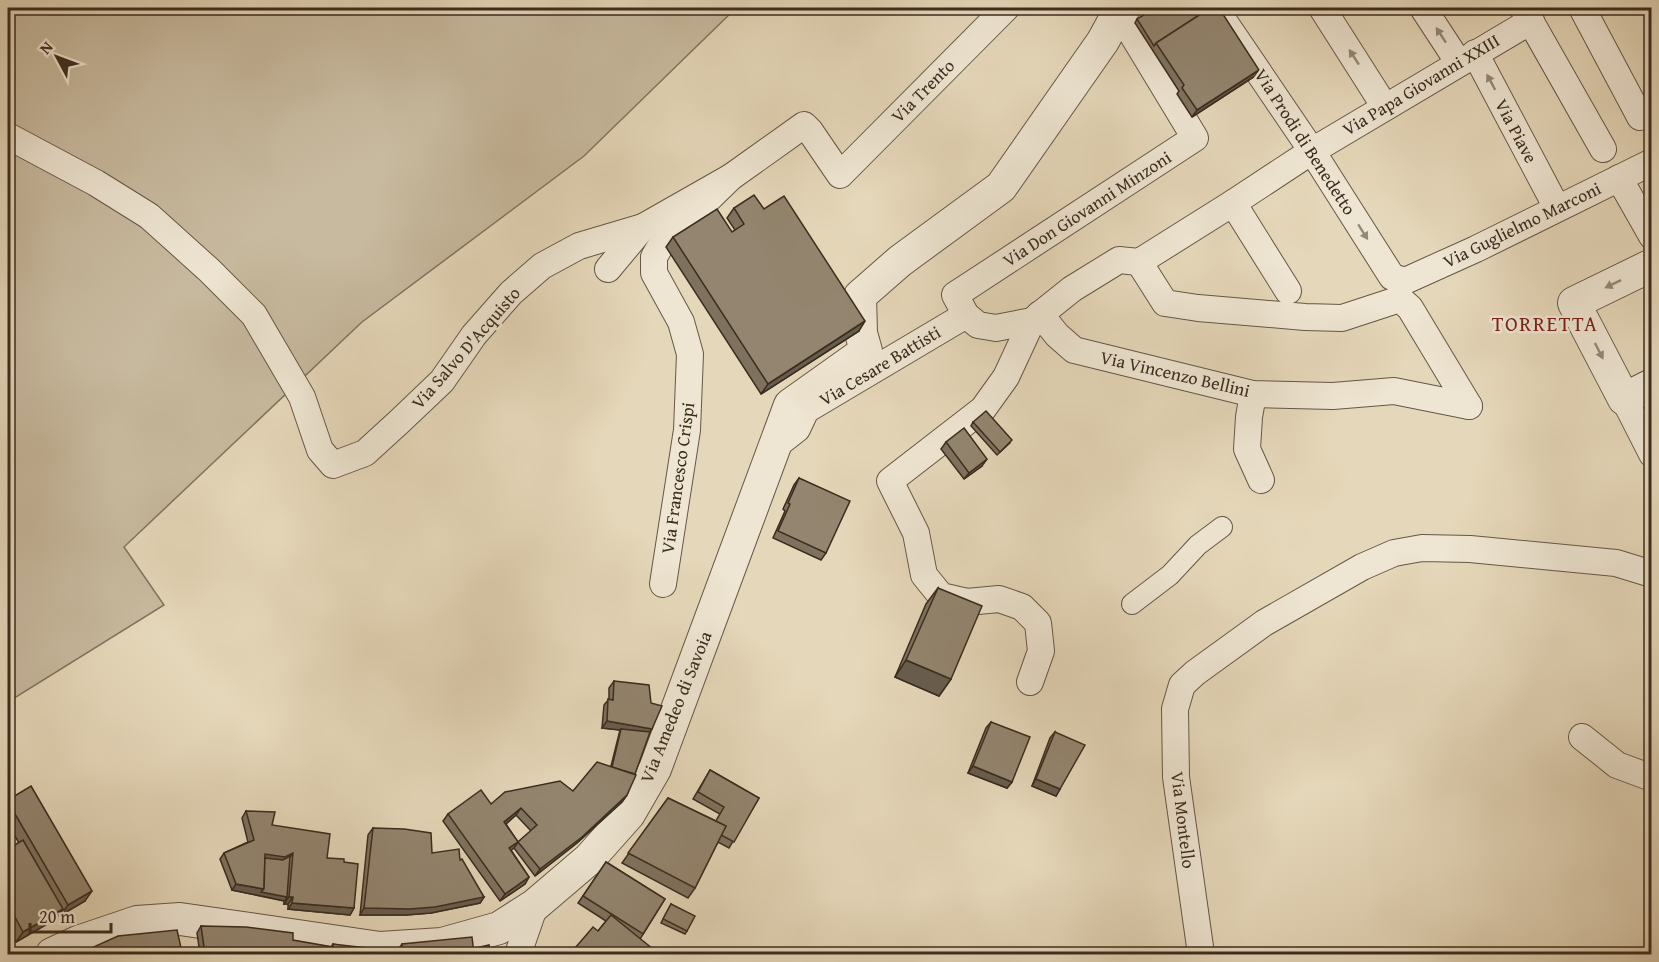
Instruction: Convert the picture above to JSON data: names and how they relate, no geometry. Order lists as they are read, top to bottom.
{
  "streets": {
    "street": [
      "Via Papa Giovanni XXIII",
      "Via Trento",
      "Via Piave",
      "Via Prodi di Benedetto",
      "Via Don Giovanni Minzoni",
      "Via Guglielmo Marconi",
      "Via Salvo D'Acquisto",
      "Via Cesare Battisti",
      "Via Vincenzo Bellini",
      "Via Francesco Crispi",
      "Via Amedeo di Savoia",
      "Via Montello"
    ]
  },
  "crossings": [
    ["Via Papa Giovanni XXIII", "Via Piave"],
    ["Via Papa Giovanni XXIII", "Via Prodi di Benedetto"],
    ["Via Papa Giovanni XXIII", "Via Guglielmo Marconi"],
    ["Via Trento", "Via Francesco Crispi"],
    ["Via Piave", "Via Guglielmo Marconi"],
    ["Via Prodi di Benedetto", "Via Guglielmo Marconi"],
    ["Via Prodi di Benedetto", "Via Vincenzo Bellini"],
    ["Via Don Giovanni Minzoni", "Via Cesare Battisti"],
    ["Via Don Giovanni Minzoni", "Via Amedeo di Savoia"],
    ["Via Cesare Battisti", "Via Amedeo di Savoia"]
  ],
  "districts": ["TORRETTA"],
  "scale_bar": "20 m",
  "north": "top left"
}
